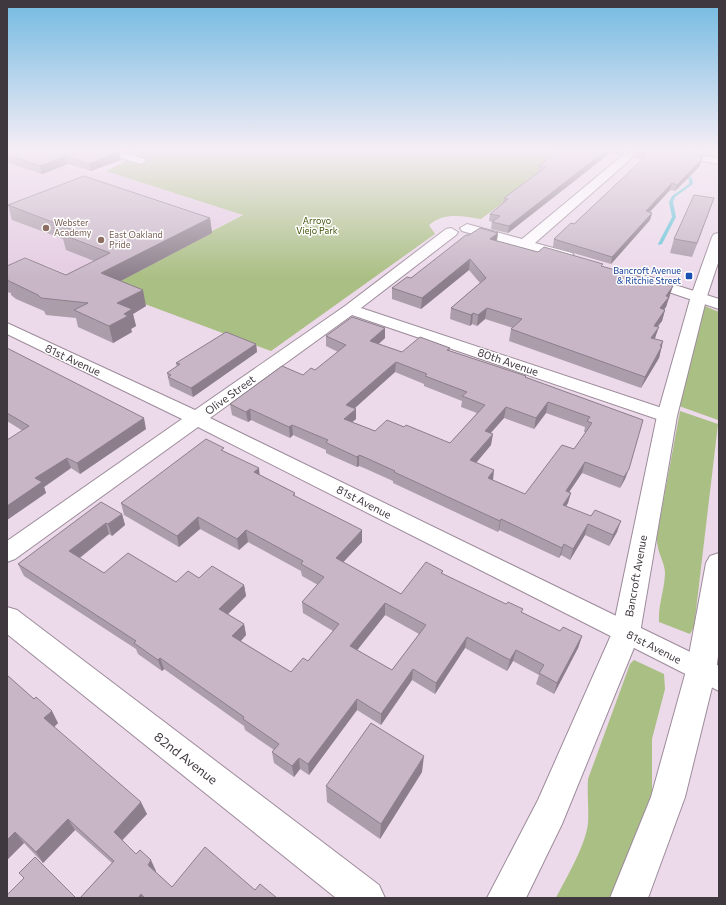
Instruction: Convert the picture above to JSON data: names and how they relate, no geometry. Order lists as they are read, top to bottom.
{
  "streets": {
    "main road": ["Bancroft Avenue", "82nd Avenue"],
    "street": ["81st Avenue", "80th Avenue", "Olive Street"]
  },
  "crossings": [
    ["81st Avenue", "Olive Street"],
    ["81st Avenue", "Bancroft Avenue"],
    ["80th Avenue", "Olive Street"],
    ["80th Avenue", "Bancroft Avenue"]
  ],
  "parks": ["Arroyo Viejo Park"],
  "places": {
    "other": ["Webster Academy", "East Oakland Pride"],
    "transit": ["Bancroft Avenue & Ritchie Street"]
  }
}
